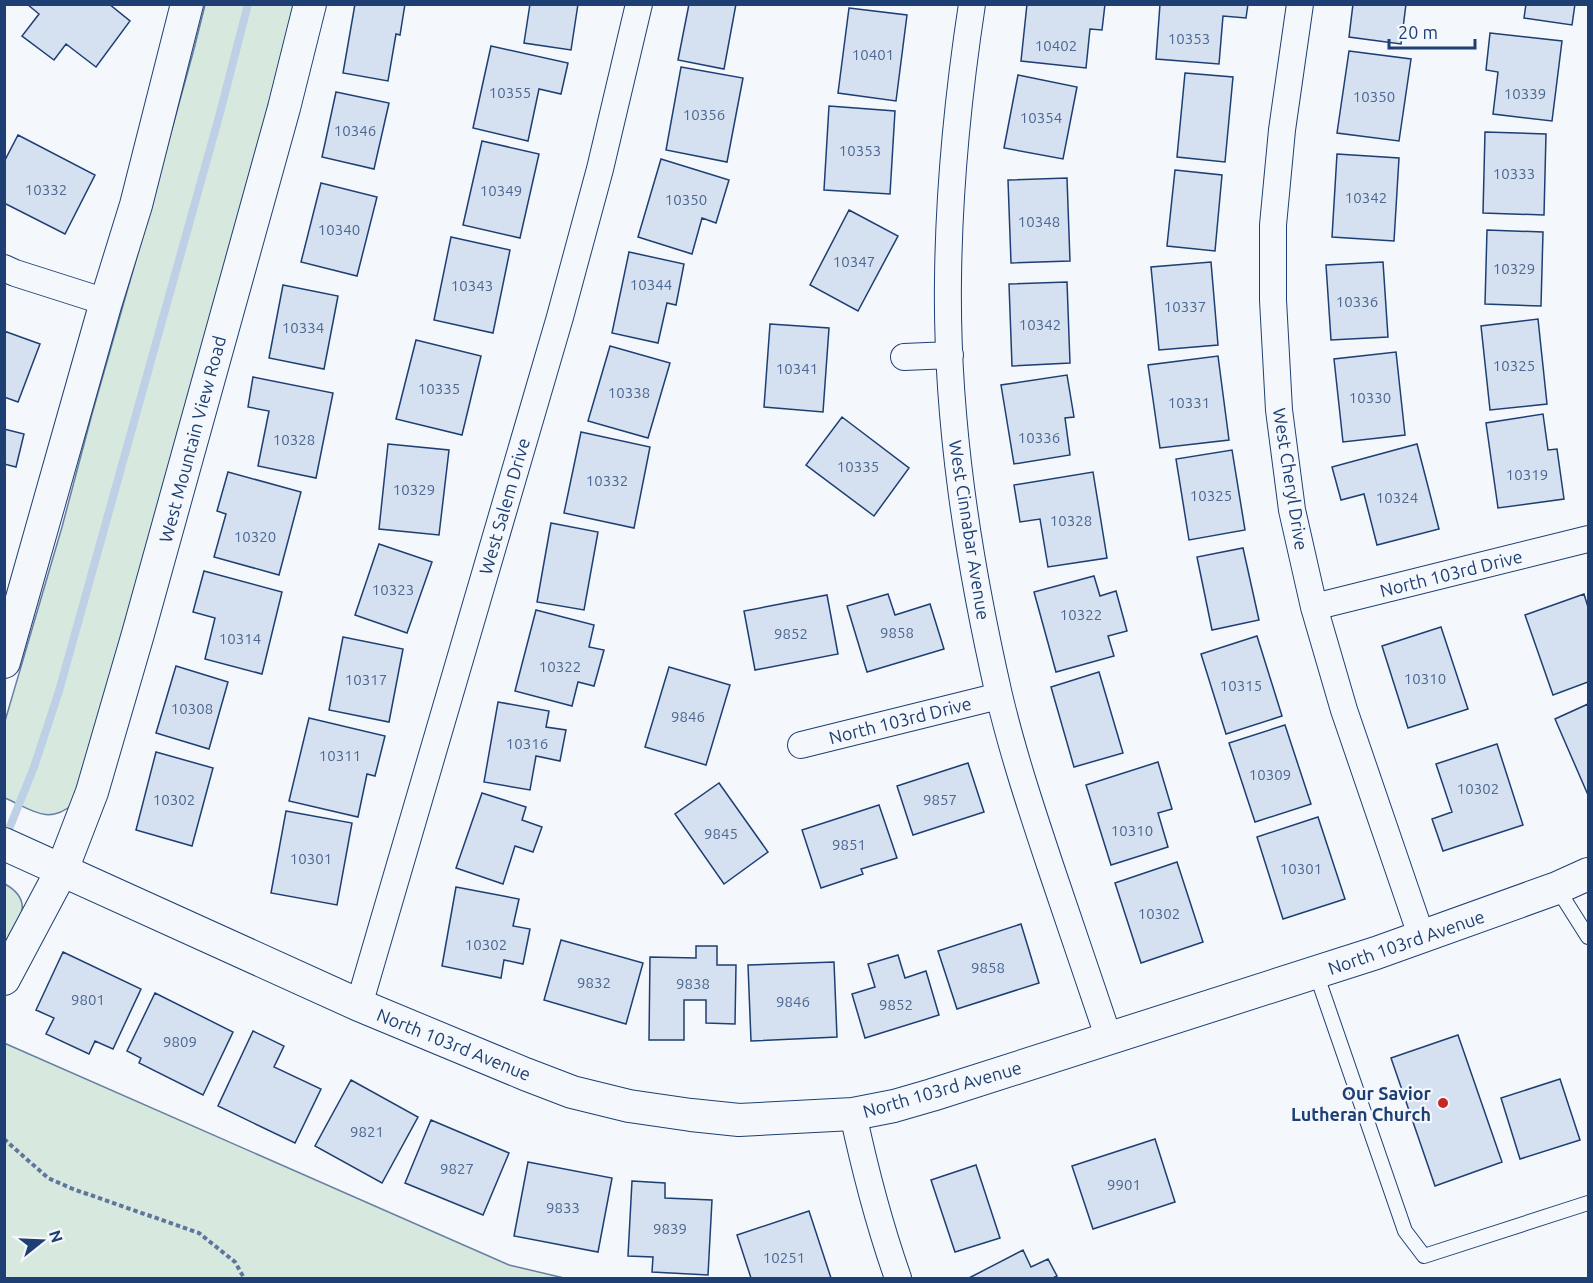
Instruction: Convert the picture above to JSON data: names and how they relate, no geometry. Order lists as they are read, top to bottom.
{
  "streets": {
    "street": [
      "West Mountain View Road",
      "West Cheryl Drive",
      "West Salem Drive",
      "West Cinnabar Avenue",
      "North 103rd Drive",
      "North 103rd Avenue"
    ]
  },
  "crossings": [
    ["West Mountain View Road", "North 103rd Avenue"],
    ["West Cheryl Drive", "North 103rd Drive"],
    ["West Cheryl Drive", "North 103rd Avenue"],
    ["West Salem Drive", "North 103rd Avenue"],
    ["West Cinnabar Avenue", "North 103rd Drive"],
    ["West Cinnabar Avenue", "North 103rd Avenue"]
  ],
  "places": ["Our Savior Lutheran Church"],
  "house_numbers": [
    "10353",
    "10402",
    "10401",
    "10355",
    "10339",
    "10350",
    "10356",
    "10354",
    "10346",
    "10353",
    "10333",
    "10332",
    "10349",
    "10342",
    "10350",
    "10348",
    "10340",
    "10347",
    "10329",
    "10344",
    "10343",
    "10336",
    "10337",
    "10342",
    "10334",
    "10325",
    "10341",
    "10335",
    "10338",
    "10330",
    "10331",
    "10336",
    "10328",
    "10335",
    "10319",
    "10332",
    "10329",
    "10325",
    "10324",
    "10328",
    "10320",
    "10323",
    "10322",
    "9858",
    "9852",
    "10314",
    "10322",
    "10310",
    "10317",
    "10315",
    "10308",
    "9846",
    "10316",
    "10311",
    "10309",
    "10302",
    "10302",
    "9857",
    "10310",
    "9845",
    "9851",
    "10301",
    "10301",
    "10302",
    "10302",
    "9858",
    "9832",
    "9838",
    "9801",
    "9846",
    "9852",
    "9809",
    "9821",
    "9827",
    "9901",
    "9833",
    "9839",
    "10251"
  ],
  "scale_bar": "20 m",
  "north": "right"
}
